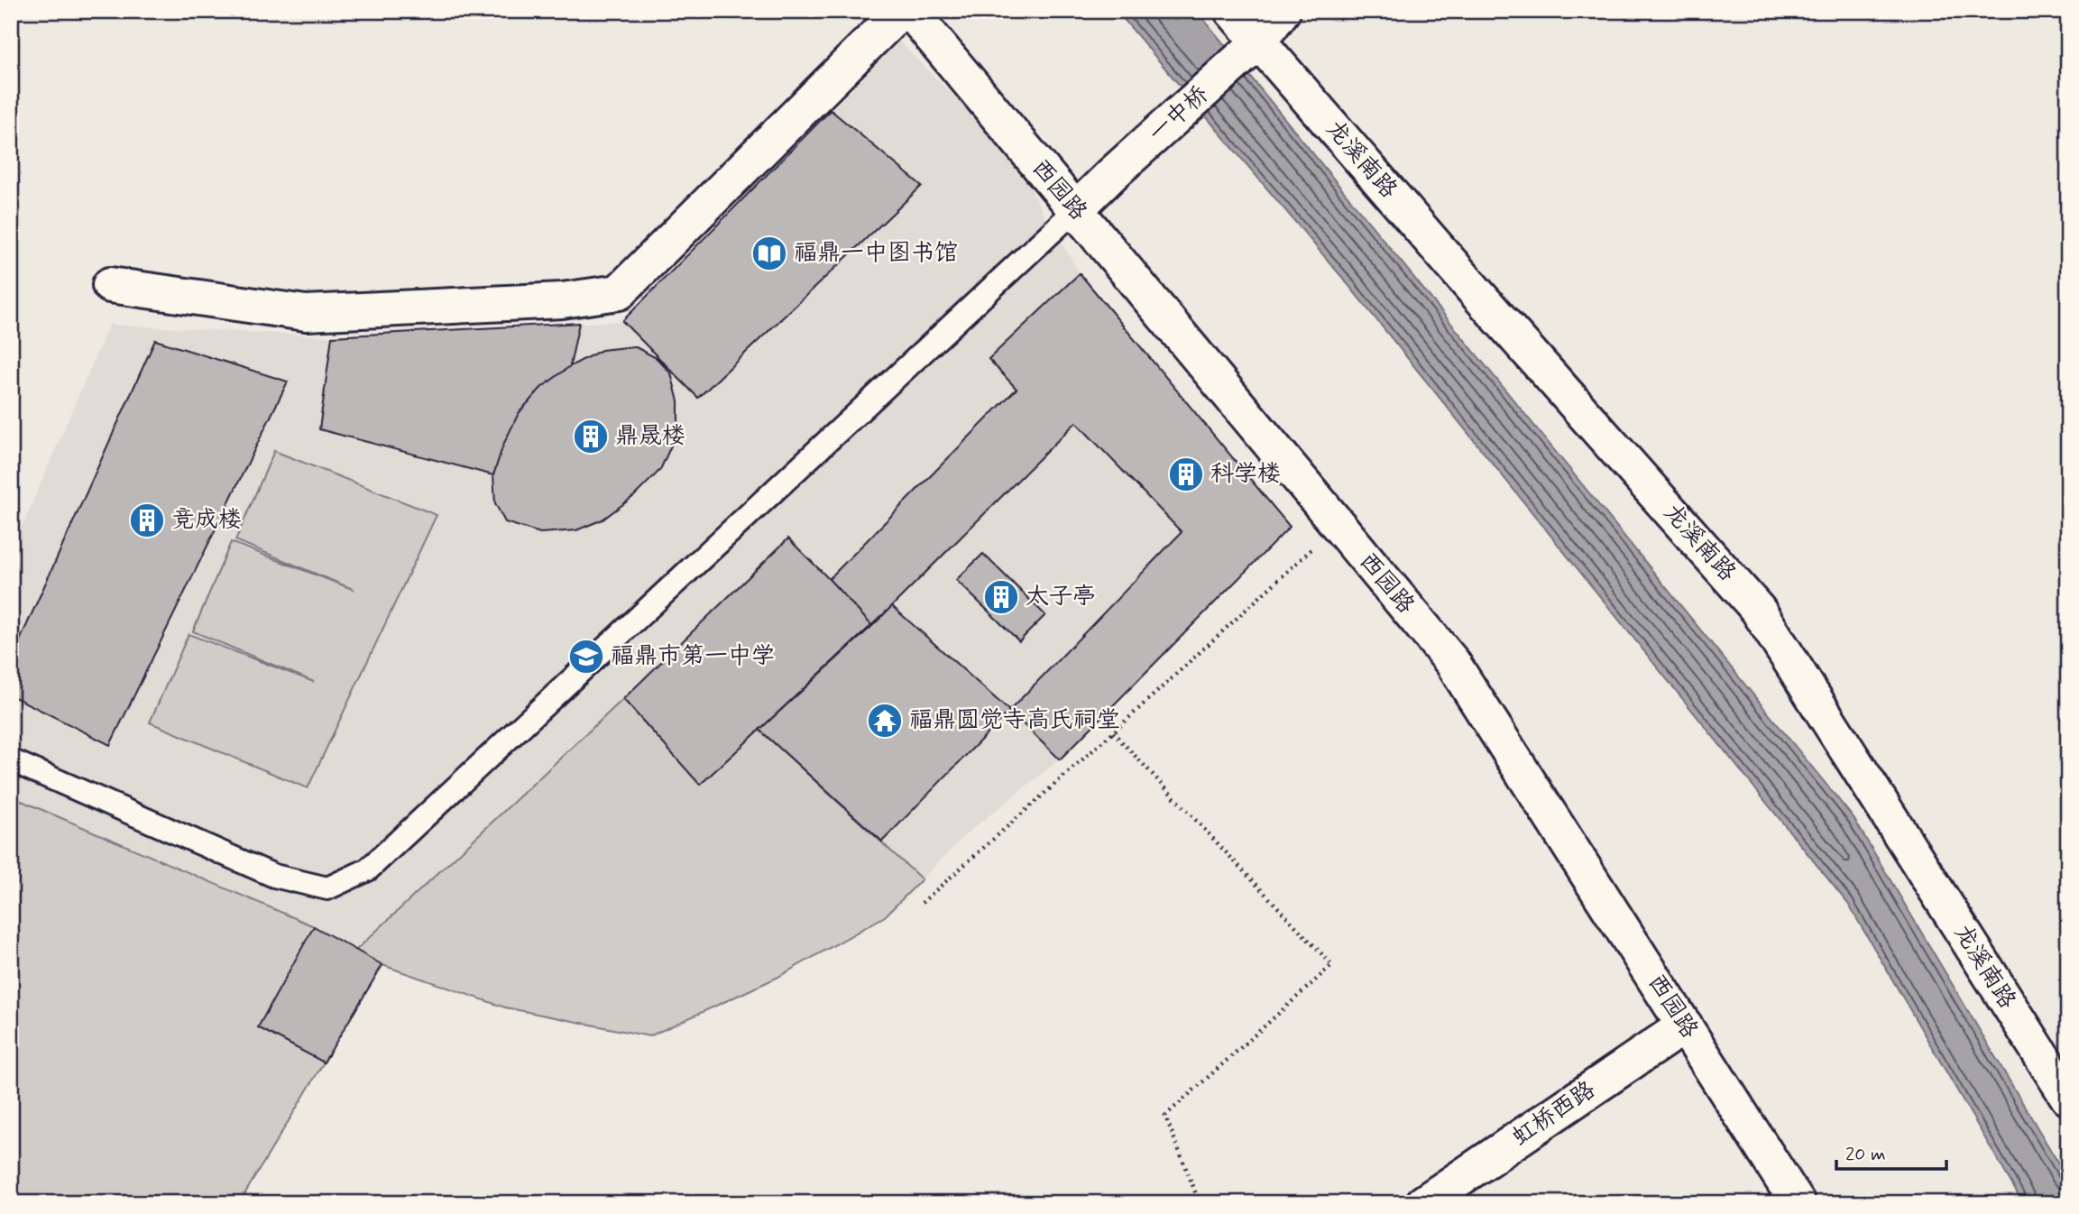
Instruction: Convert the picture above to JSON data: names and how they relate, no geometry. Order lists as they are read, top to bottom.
{
  "streets": {
    "street": [
      "一中桥",
      "龙溪南路",
      "西园路",
      "虹桥西路"
    ]
  },
  "crossings": [
    ["一中桥", "龙溪南路"],
    ["一中桥", "西园路"],
    ["西园路", "虹桥西路"]
  ],
  "places": {
    "library": ["福鼎一中图书馆"],
    "building": [
      "鼎晟楼",
      "科学楼",
      "竞成楼",
      "太子亭"
    ],
    "school or university": ["福鼎市第一中学"],
    "temple": ["福鼎圆觉寺高氏祠堂"]
  },
  "scale_bar": "20 m"
}
